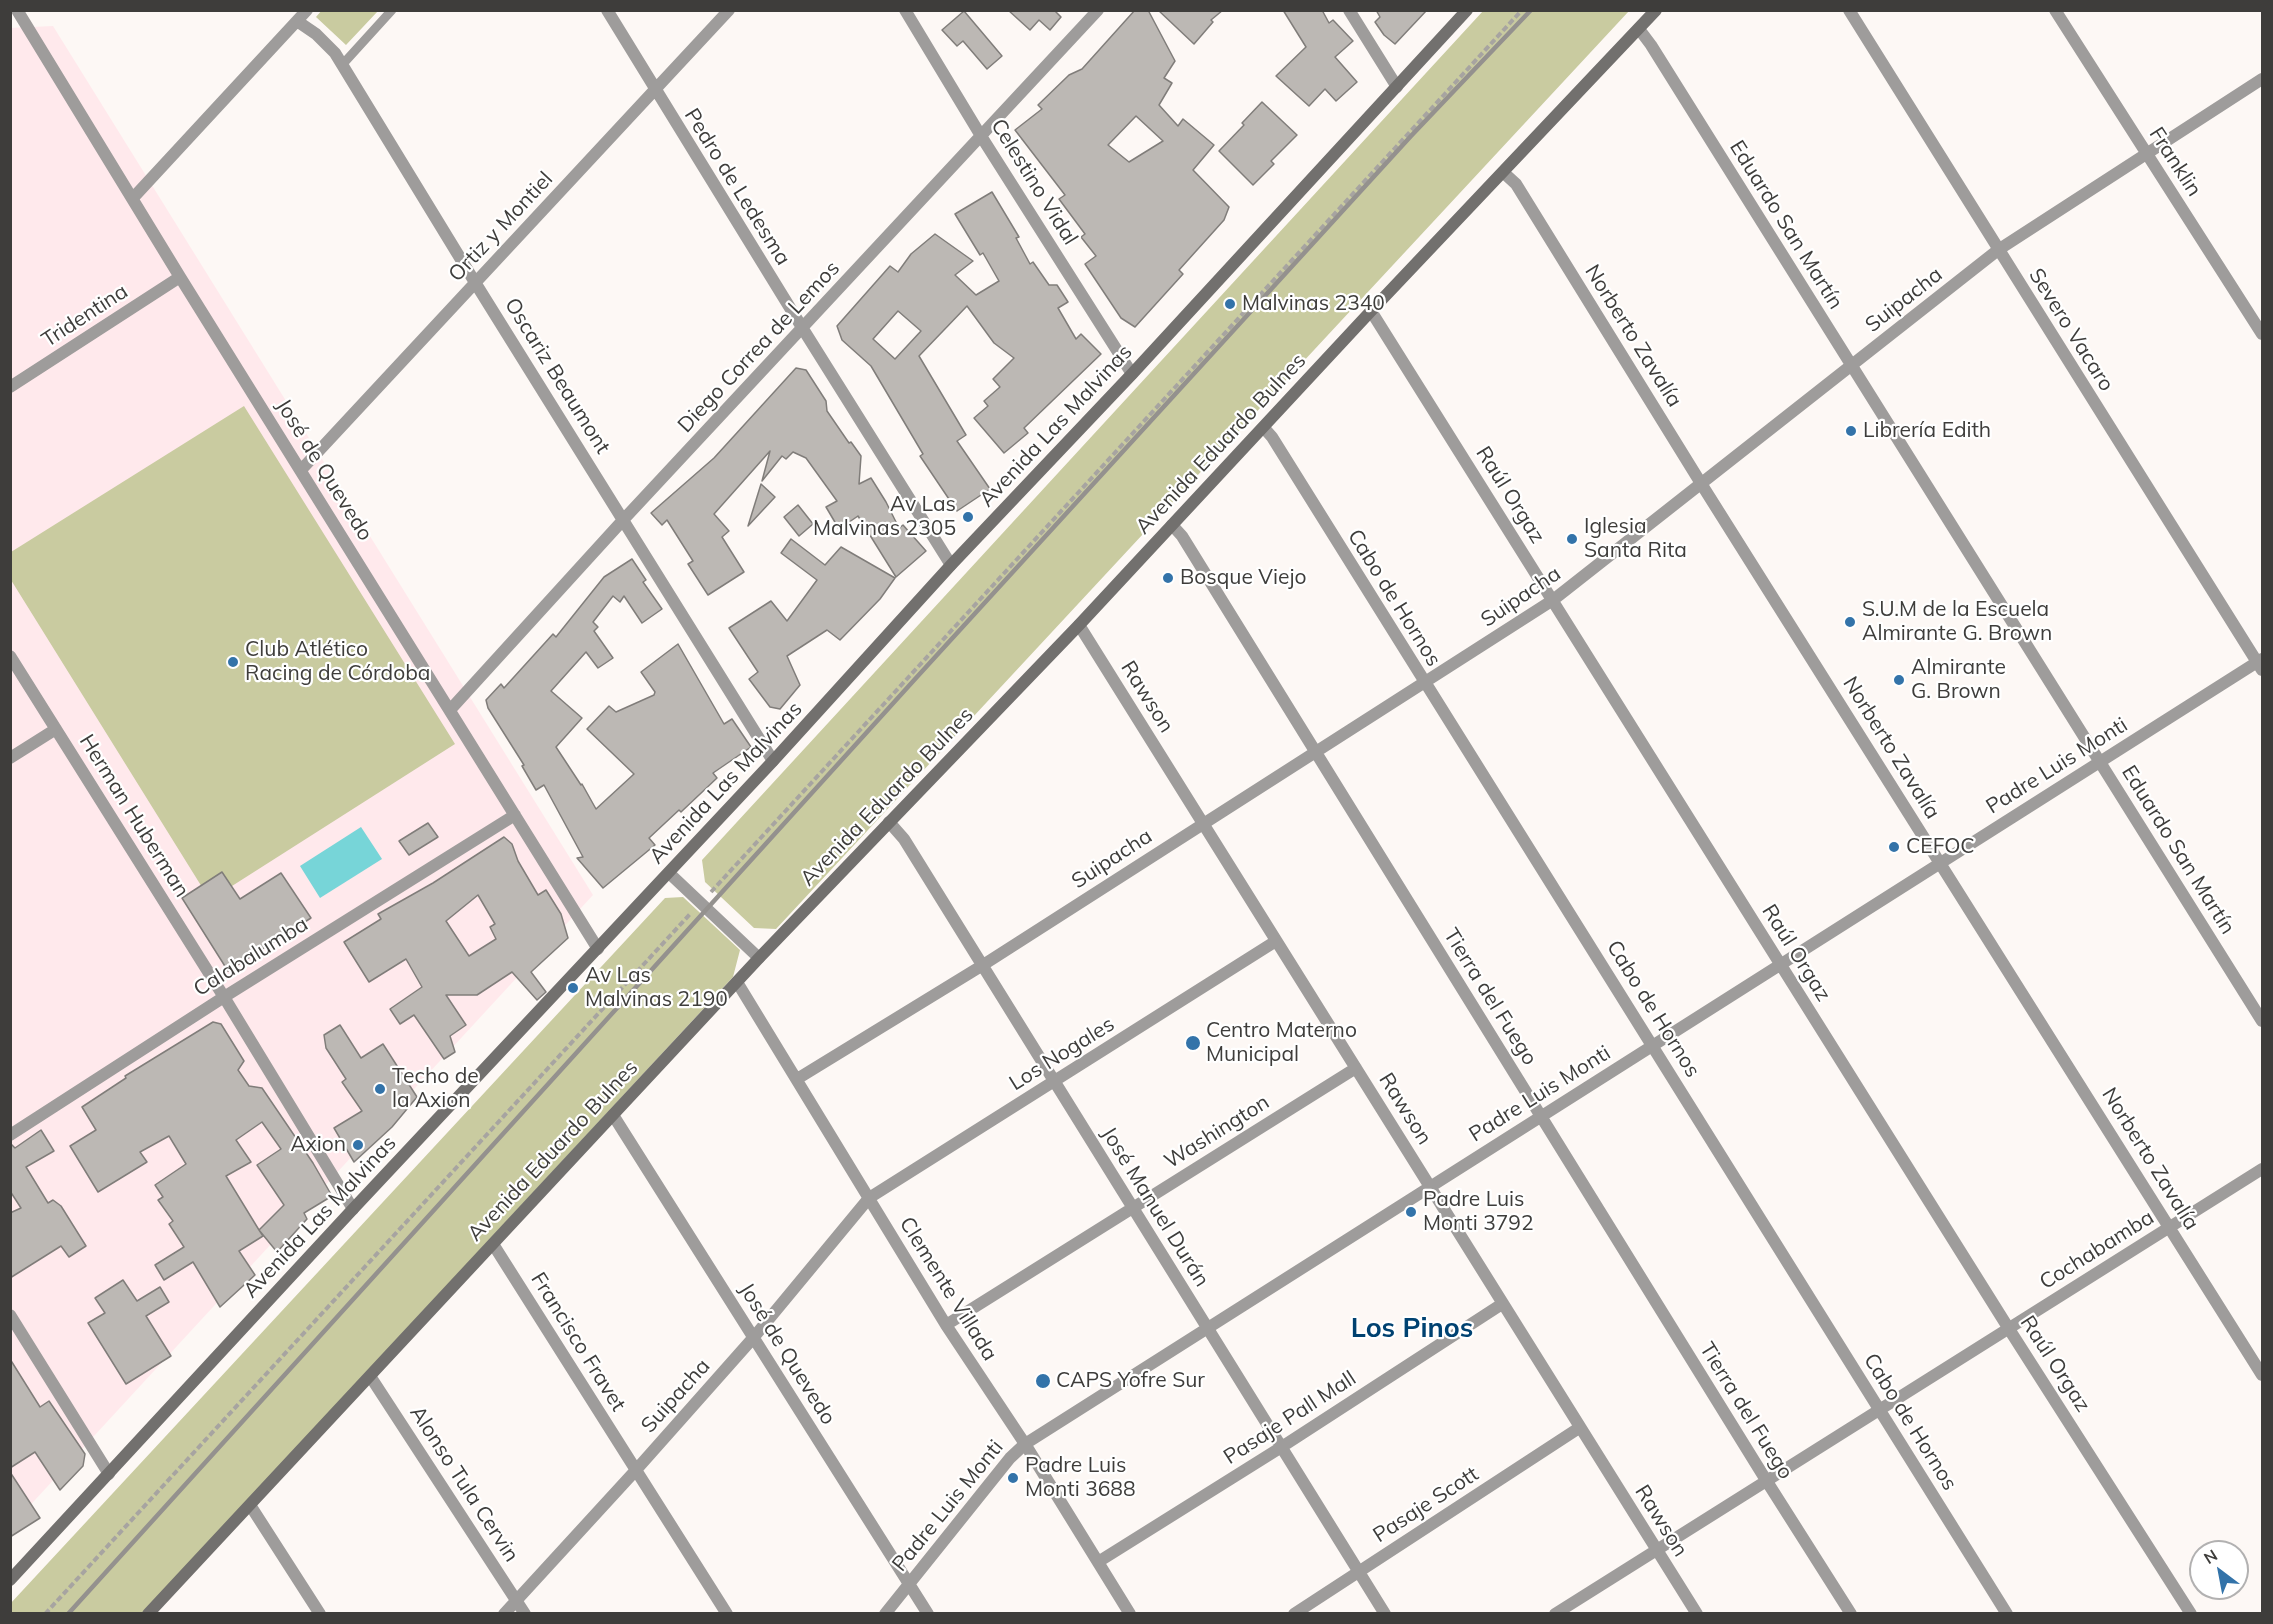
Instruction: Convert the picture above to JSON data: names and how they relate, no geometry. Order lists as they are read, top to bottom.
{
  "streets": {
    "main road": ["Avenida Las Malvinas", "Avenida Eduardo Bulnes"],
    "street": [
      "Franklin",
      "Celestino Vidal",
      "Pedro de Ledesma",
      "Eduardo San Martín",
      "Ortiz y Montiel",
      "Suipacha",
      "Tridentina",
      "Severo Vacaro",
      "Norberto Zavalía",
      "Diego Correa de Lemos",
      "Oscariz Beaumont",
      "José de Quevedo",
      "Raúl Orgaz",
      "Cabo de Hornos",
      "Rawson",
      "Padre Luis Monti",
      "Herman Huberman",
      "Calabalumba",
      "Tierra del Fuego",
      "Los Nogales",
      "Washington",
      "José Manuel Durán",
      "Cochabamba",
      "Clemente Villada",
      "Francisco Fravet",
      "Pasaje Pall Mall",
      "Alonso Tula Cervin",
      "Pasaje Scott"
    ]
  },
  "crossings": [
    ["Franklin", "Suipacha"],
    ["Celestino Vidal", "Diego Correa de Lemos"],
    ["Celestino Vidal", "Avenida Las Malvinas"],
    ["Pedro de Ledesma", "Ortiz y Montiel"],
    ["Pedro de Ledesma", "Diego Correa de Lemos"],
    ["Pedro de Ledesma", "Avenida Las Malvinas"],
    ["Eduardo San Martín", "Suipacha"],
    ["Eduardo San Martín", "Avenida Eduardo Bulnes"],
    ["Eduardo San Martín", "Padre Luis Monti"],
    ["Ortiz y Montiel", "Oscariz Beaumont"],
    ["Ortiz y Montiel", "José de Quevedo"],
    ["Suipacha", "Severo Vacaro"],
    ["Suipacha", "Norberto Zavalía"],
    ["Suipacha", "José de Quevedo"],
    ["Suipacha", "Raúl Orgaz"],
    ["Suipacha", "Cabo de Hornos"],
    ["Suipacha", "Rawson"],
    ["Suipacha", "Tierra del Fuego"],
    ["Suipacha", "Los Nogales"],
    ["Suipacha", "José Manuel Durán"],
    ["Suipacha", "Clemente Villada"],
    ["Suipacha", "Francisco Fravet"],
    ["Suipacha", "Alonso Tula Cervin"],
    ["Tridentina", "José de Quevedo"],
    ["Severo Vacaro", "Padre Luis Monti"],
    ["Norberto Zavalía", "Avenida Eduardo Bulnes"],
    ["Norberto Zavalía", "Padre Luis Monti"],
    ["Norberto Zavalía", "Cochabamba"],
    ["Diego Correa de Lemos", "Oscariz Beaumont"],
    ["Diego Correa de Lemos", "José de Quevedo"],
    ["Oscariz Beaumont", "Avenida Las Malvinas"],
    ["Avenida Las Malvinas", "José de Quevedo"],
    ["Avenida Las Malvinas", "Herman Huberman"],
    ["Avenida Eduardo Bulnes", "José de Quevedo"],
    ["Avenida Eduardo Bulnes", "Raúl Orgaz"],
    ["Avenida Eduardo Bulnes", "Cabo de Hornos"],
    ["Avenida Eduardo Bulnes", "Rawson"],
    ["Avenida Eduardo Bulnes", "Tierra del Fuego"],
    ["Avenida Eduardo Bulnes", "José Manuel Durán"],
    ["Avenida Eduardo Bulnes", "Clemente Villada"],
    ["Avenida Eduardo Bulnes", "Francisco Fravet"],
    ["Avenida Eduardo Bulnes", "Alonso Tula Cervin"],
    ["José de Quevedo", "Padre Luis Monti"],
    ["José de Quevedo", "Calabalumba"],
    ["Raúl Orgaz", "Padre Luis Monti"],
    ["Raúl Orgaz", "Cochabamba"],
    ["Cabo de Hornos", "Padre Luis Monti"],
    ["Cabo de Hornos", "Cochabamba"],
    ["Rawson", "Padre Luis Monti"],
    ["Rawson", "Los Nogales"],
    ["Rawson", "Washington"],
    ["Rawson", "Cochabamba"],
    ["Rawson", "Pasaje Pall Mall"],
    ["Rawson", "Pasaje Scott"],
    ["Padre Luis Monti", "Tierra del Fuego"],
    ["Padre Luis Monti", "José Manuel Durán"],
    ["Padre Luis Monti", "Clemente Villada"],
    ["Herman Huberman", "Calabalumba"],
    ["Tierra del Fuego", "Cochabamba"],
    ["Los Nogales", "José Manuel Durán"],
    ["Los Nogales", "Clemente Villada"],
    ["Washington", "José Manuel Durán"],
    ["Washington", "Clemente Villada"],
    ["José Manuel Durán", "Pasaje Pall Mall"],
    ["José Manuel Durán", "Pasaje Scott"],
    ["Clemente Villada", "Pasaje Pall Mall"]
  ],
  "districts": ["Los Pinos"],
  "places": [
    "Malvinas 2340",
    "Librería Edith",
    "Av Las Malvinas 2305",
    "Iglesia Santa Rita",
    "Bosque Viejo",
    "S.U.M de la Escuela Almirante G. Brown",
    "Club Atlético Racing de Córdoba",
    "Almirante G. Brown",
    "CEFOC",
    "Av Las Malvinas 2190",
    "Centro Materno Municipal",
    "Techo de la Axion",
    "Axion",
    "Padre Luis Monti 3792",
    "CAPS Yofre Sur",
    "Padre Luis Monti 3688"
  ],
  "north": "top left"
}
